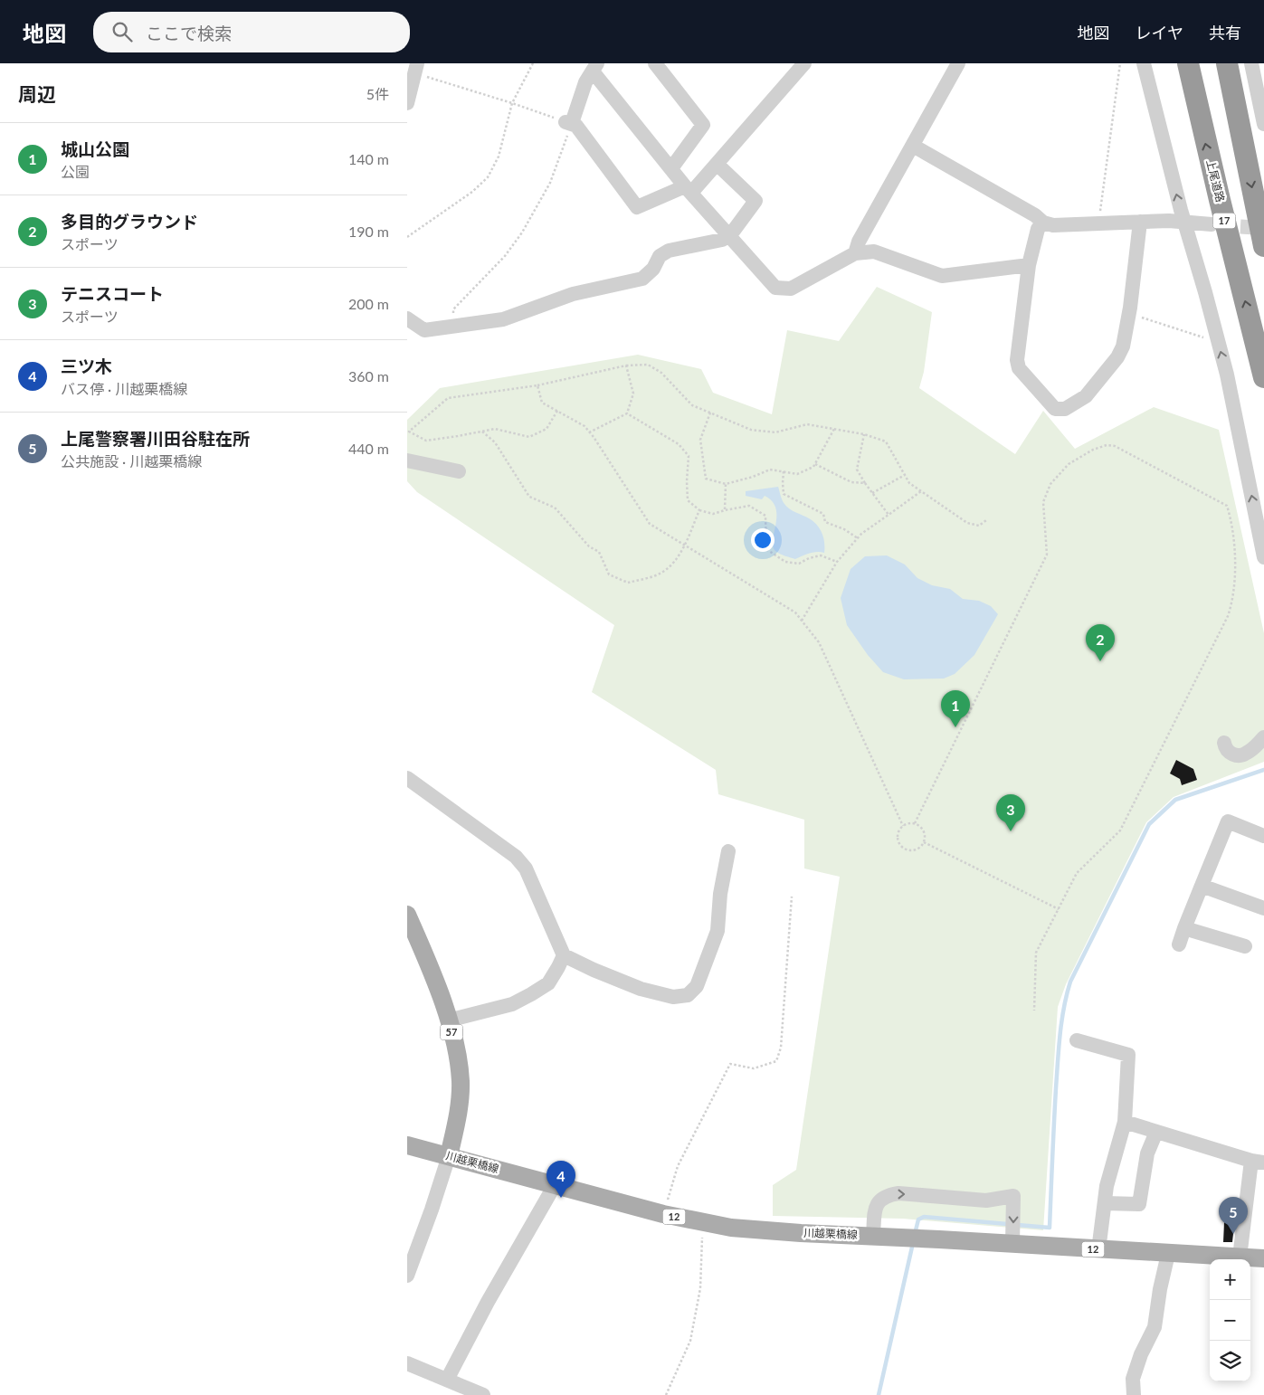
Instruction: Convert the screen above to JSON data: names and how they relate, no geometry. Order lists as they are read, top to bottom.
{
  "streets": {
    "highway": ["上尾道路", "17"],
    "main road": ["57", "川越栗橋線", "12"]
  },
  "crossings": [
    ["57", "川越栗橋線"]
  ],
  "page": {
    "header": "地図",
    "search": "ここで検索",
    "nav": ["地図", "レイヤ", "共有"],
    "heading": ["周辺", "5件"],
    "list": [
      {
        "mark": "1",
        "name": "城山公園",
        "note": "公園",
        "value": "140 m"
      },
      {
        "mark": "2",
        "name": "多目的グラウンド",
        "note": "スポーツ",
        "value": "190 m"
      },
      {
        "mark": "3",
        "name": "テニスコート",
        "note": "スポーツ",
        "value": "200 m"
      },
      {
        "mark": "4",
        "name": "三ツ木",
        "note": "バス停 · 川越栗橋線",
        "value": "360 m"
      },
      {
        "mark": "5",
        "name": "上尾警察署川田谷駐在所",
        "note": "公共施設 · 川越栗橋線",
        "value": "440 m"
      }
    ],
    "pins": [
      "2",
      "1",
      "3",
      "4",
      "5"
    ],
    "map_buttons": ["+", "−"]
  }
}
